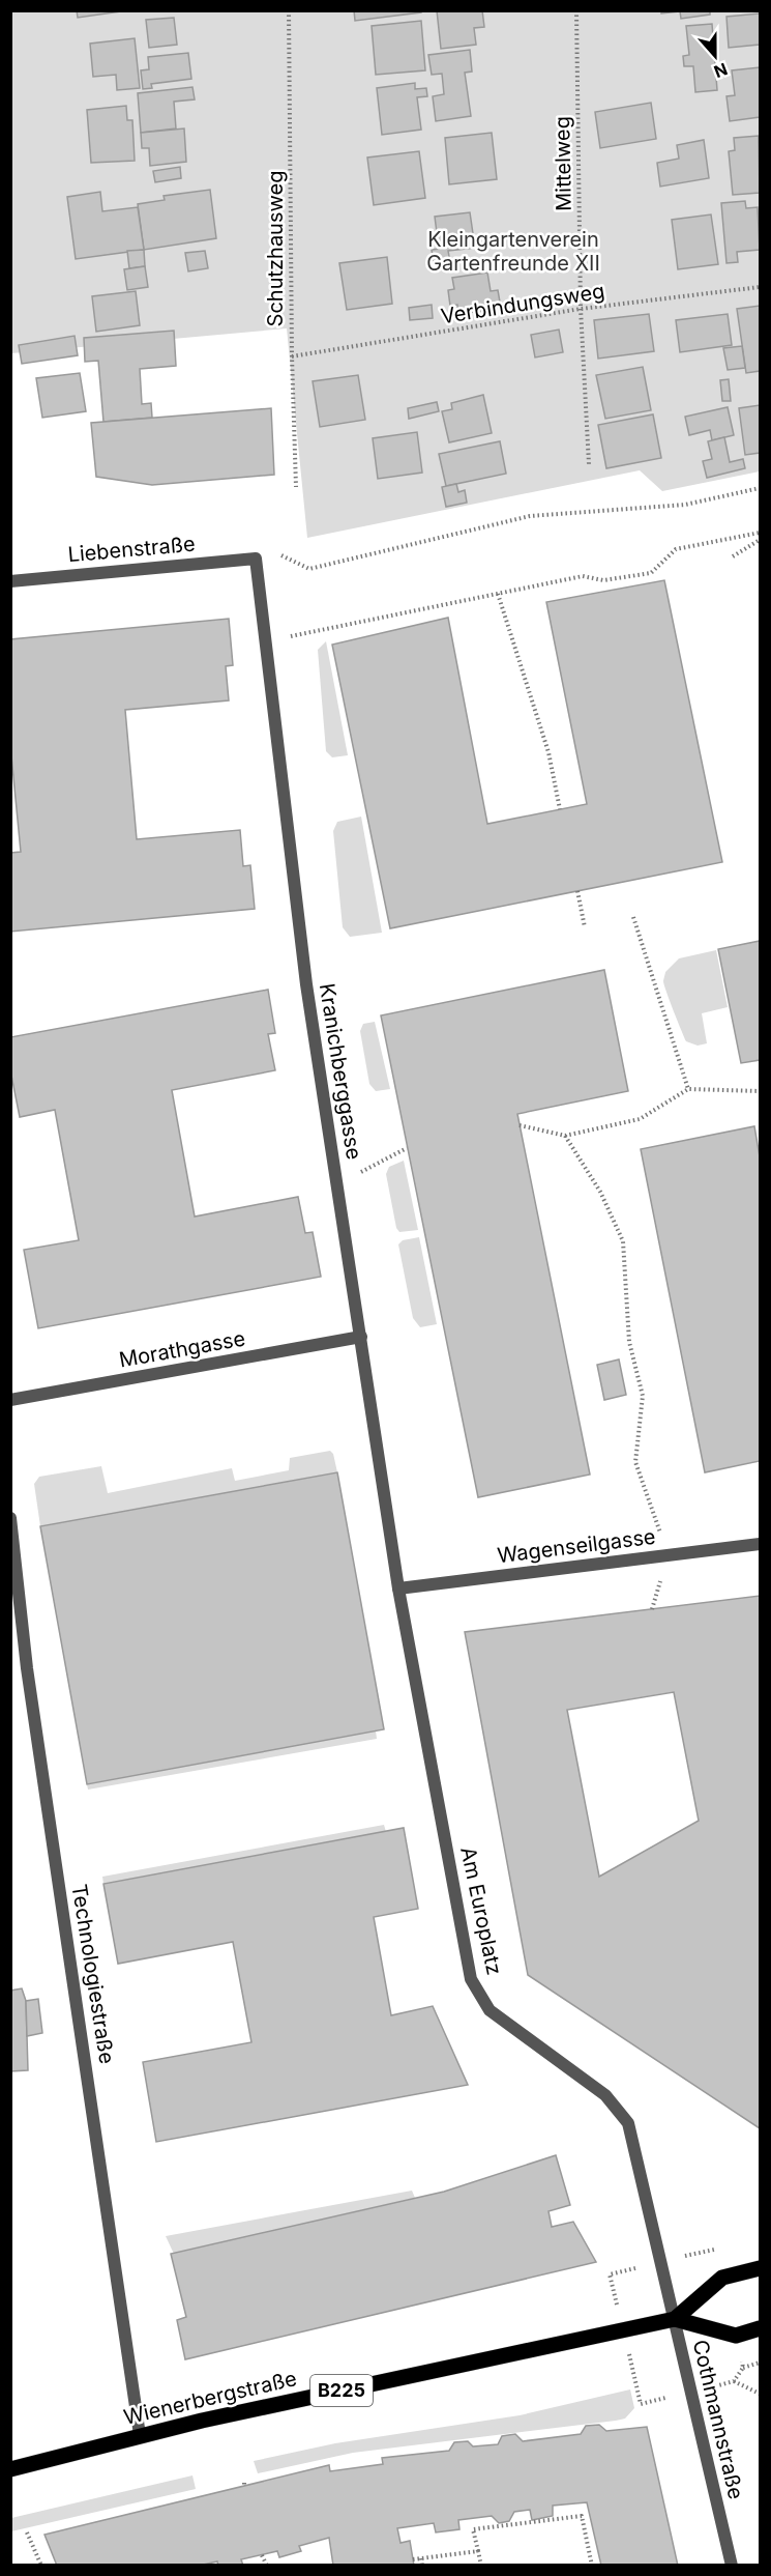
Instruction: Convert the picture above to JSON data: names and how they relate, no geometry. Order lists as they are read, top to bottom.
{
  "streets": {
    "main road": ["B225", "Wienerbergstraße"],
    "street": [
      "Liebenstraße",
      "Kranichberggasse",
      "Morathgasse",
      "Wagenseilgasse",
      "Am Europlatz",
      "Technologiestraße",
      "Cothmannstraße"
    ],
    "path": ["Mittelweg", "Schutzhausweg", "Verbindungsweg"]
  },
  "crossings": [
    ["Mittelweg", "Verbindungsweg"],
    ["Schutzhausweg", "Verbindungsweg"],
    ["Liebenstraße", "Kranichberggasse"],
    ["Kranichberggasse", "Morathgasse"],
    ["Kranichberggasse", "Wagenseilgasse"],
    ["Kranichberggasse", "Am Europlatz"],
    ["Wagenseilgasse", "Am Europlatz"],
    ["Am Europlatz", "Wienerbergstraße"],
    ["Am Europlatz", "Cothmannstraße"],
    ["Technologiestraße", "Wienerbergstraße"],
    ["Wienerbergstraße", "Cothmannstraße"]
  ],
  "parks": ["Kleingartenverein Gartenfreunde XII"],
  "north": "bottom"
}
